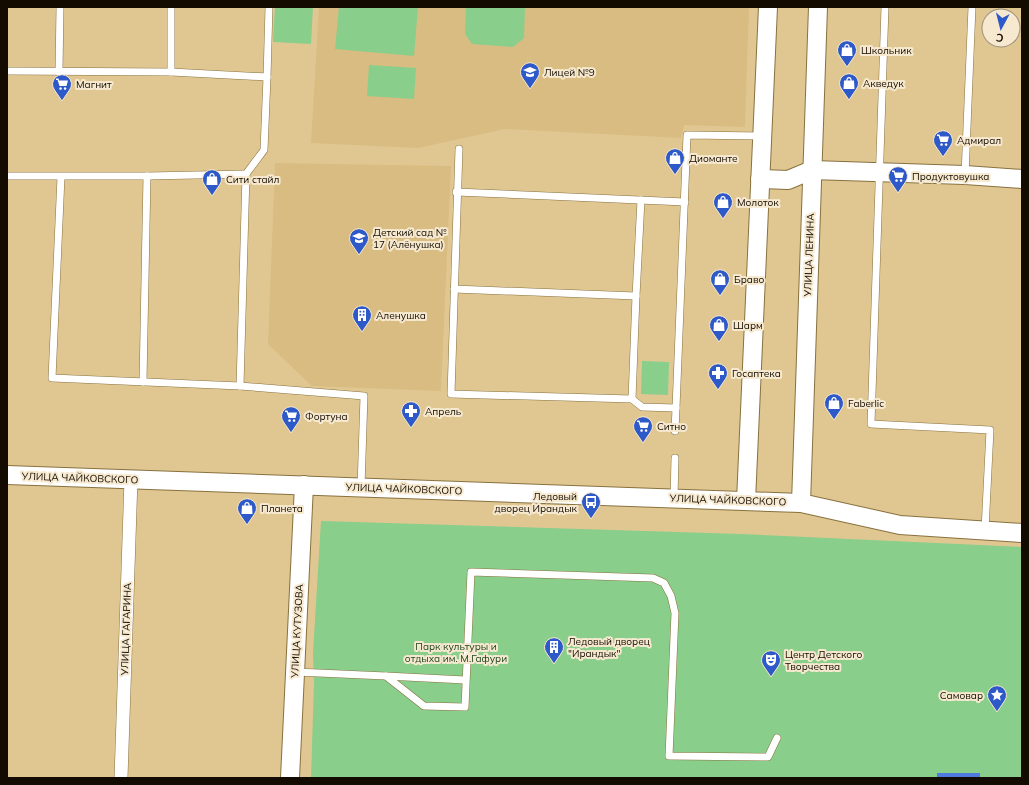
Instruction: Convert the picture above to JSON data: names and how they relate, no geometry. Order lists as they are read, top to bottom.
{
  "streets": {
    "main road": ["УЛИЦА ЛЕНИНА", "УЛИЦА ЧАЙКОВСКОГО", "УЛИЦА КУТУЗОВА"],
    "street": ["УЛИЦА ГАГАРИНА"]
  },
  "crossings": [
    ["УЛИЦА ЛЕНИНА", "УЛИЦА ЧАЙКОВСКОГО"],
    ["УЛИЦА ЧАЙКОВСКОГО", "УЛИЦА ГАГАРИНА"],
    ["УЛИЦА ЧАЙКОВСКОГО", "УЛИЦА КУТУЗОВА"]
  ],
  "parks": ["Парк культуры и отдыха им. М.Гафури"],
  "places": {
    "shop": [
      "Школьник",
      "Акведук",
      "Диоманте",
      "Сити стайл",
      "Молоток",
      "Браво",
      "Шарм",
      "Faberlic",
      "Планета"
    ],
    "school or university": ["Лицей №9", "Детский сад № 17 (Алёнушка)"],
    "supermarket": [
      "Магнит",
      "Адмирал",
      "Продуктовушка",
      "Фортуна",
      "Ситно"
    ],
    "building": ["Аленушка", "Ледовый дворец \"Ирандык\""],
    "pharmacy": ["Госаптека", "Апрель"],
    "bus stop": ["Ледовый дворец Ирандык"],
    "theatre": ["Центр Детского Творчества"],
    "place": ["Самовар"]
  },
  "north": "bottom"
}
